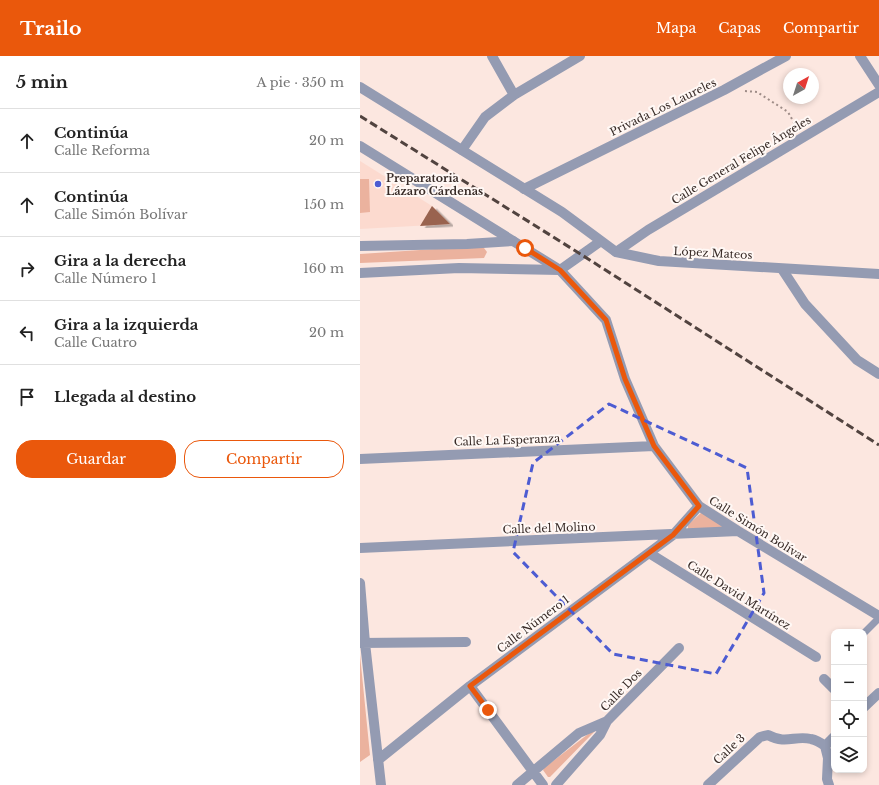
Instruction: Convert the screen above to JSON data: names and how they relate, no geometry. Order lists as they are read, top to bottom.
{
  "streets": {
    "street": [
      "Privada Los Laureles",
      "Calle General Felipe Ángeles",
      "López Mateos",
      "Calle La Esperanza",
      "Calle del Molino",
      "Calle Simón Bolívar",
      "Calle David Martínez",
      "Calle Número 1",
      "Calle Dos",
      "Calle 3"
    ]
  },
  "crossings": [
    ["Privada Los Laureles", "López Mateos"],
    ["Calle General Felipe Ángeles", "López Mateos"],
    ["Calle La Esperanza", "Calle Simón Bolívar"],
    ["Calle del Molino", "Calle Simón Bolívar"],
    ["Calle del Molino", "Calle Número 1"],
    ["Calle Simón Bolívar", "Calle Número 1"],
    ["Calle David Martínez", "Calle Número 1"]
  ],
  "places": ["Preparatoria Lázaro Cárdenas"],
  "north": "top right",
  "page": {
    "header": "Trailo",
    "nav": ["Mapa", "Capas", "Compartir"],
    "heading": ["5 min", "A pie · 350 m"],
    "list": [
      ["Continúa", "Calle Reforma", "20 m"],
      ["Continúa", "Calle Simón Bolívar", "150 m"],
      ["Gira a la derecha", "Calle Número 1", "160 m"],
      ["Gira a la izquierda", "Calle Cuatro", "20 m"],
      "Llegada al destino"
    ],
    "buttons": ["Guardar", "Compartir"],
    "map_buttons": ["+", "−"]
  }
}
